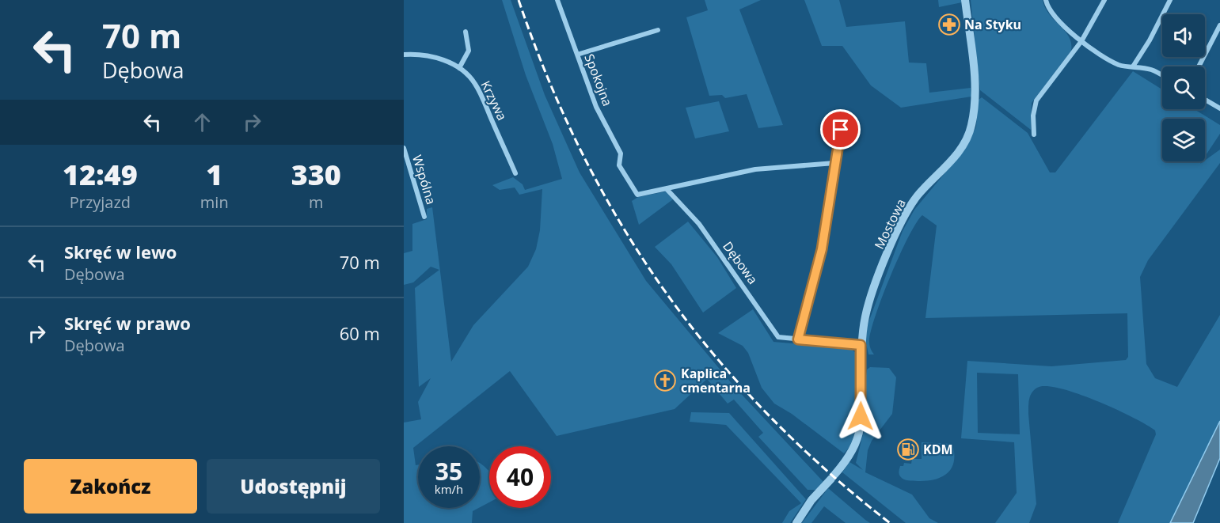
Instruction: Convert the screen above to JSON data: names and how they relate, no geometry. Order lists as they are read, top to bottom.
{
  "streets": {
    "street": [
      "Spokojna",
      "Krzywa",
      "Wspólna",
      "Mostowa",
      "Dębowa"
    ]
  },
  "crossings": [
    ["Spokojna", "Dębowa"],
    ["Mostowa", "Dębowa"]
  ],
  "places": {
    "pharmacy": ["Na Styku"],
    "church": ["Kaplica cmentarna"],
    "fuel station": ["KDM"]
  },
  "page": {
    "turn": ["70 m", "Dębowa"],
    "eta": [
      "12:49",
      "Przyjazd",
      "1",
      "min",
      "330",
      "m"
    ],
    "list": [
      {
        "name": "Skręć w lewo",
        "note": "Dębowa",
        "value": "70 m"
      },
      {
        "name": "Skręć w prawo",
        "note": "Dębowa",
        "value": "60 m"
      }
    ],
    "speed": "35 km/h",
    "limit": "40",
    "buttons": ["Zakończ", "Udostępnij"]
  }
}
